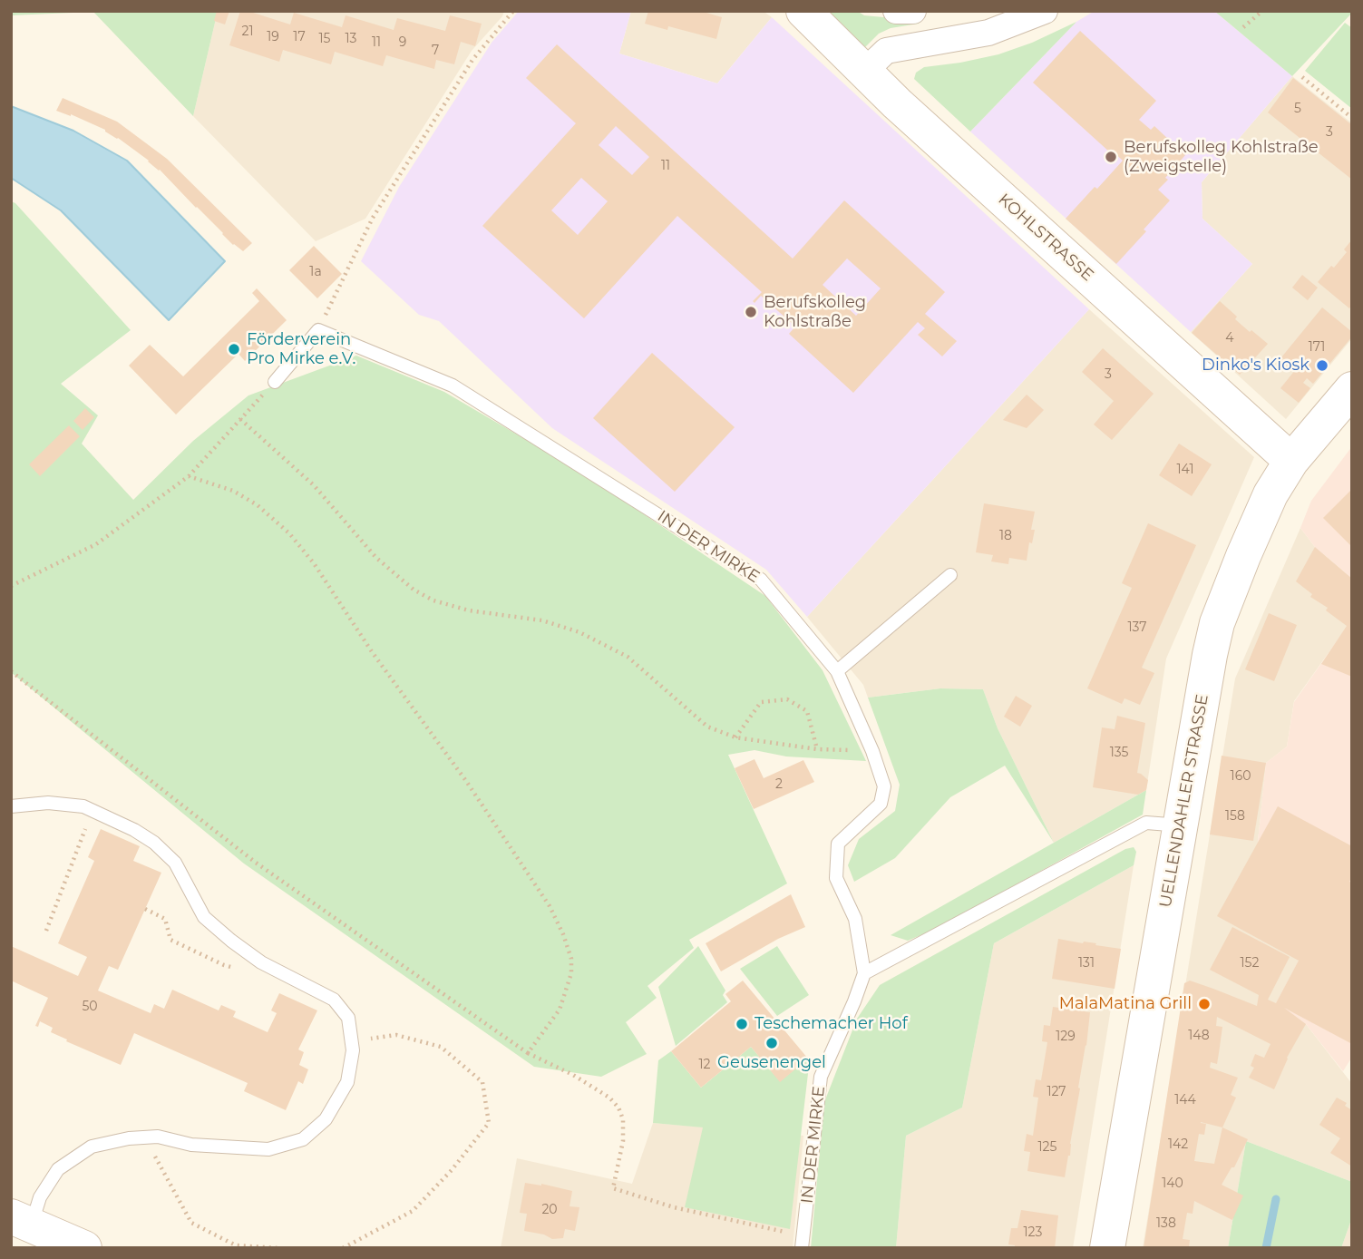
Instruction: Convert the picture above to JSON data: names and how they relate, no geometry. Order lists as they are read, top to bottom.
{
  "streets": {
    "main road": ["KOHLSTRASSE", "UELLENDAHLER STRASSE"],
    "lane": ["IN DER MIRKE"]
  },
  "crossings": [
    ["KOHLSTRASSE", "UELLENDAHLER STRASSE"]
  ],
  "places": [
    "Berufskolleg Kohlstraße (Zweigstelle)",
    "Berufskolleg Kohlstraße",
    "Förderverein Pro Mirke e.V.",
    "Dinko's Kiosk",
    "MalaMatina Grill",
    "Teschemacher Hof",
    "Geusenengel"
  ],
  "house_numbers": [
    "21",
    "19",
    "17",
    "15",
    "13",
    "11",
    "9",
    "7",
    "5",
    "3",
    "11",
    "1a",
    "4",
    "171",
    "3",
    "141",
    "18",
    "137",
    "135",
    "160",
    "2",
    "158",
    "131",
    "152",
    "50",
    "148",
    "129",
    "12",
    "127",
    "144",
    "142",
    "125",
    "140",
    "20",
    "138",
    "123"
  ]
}
